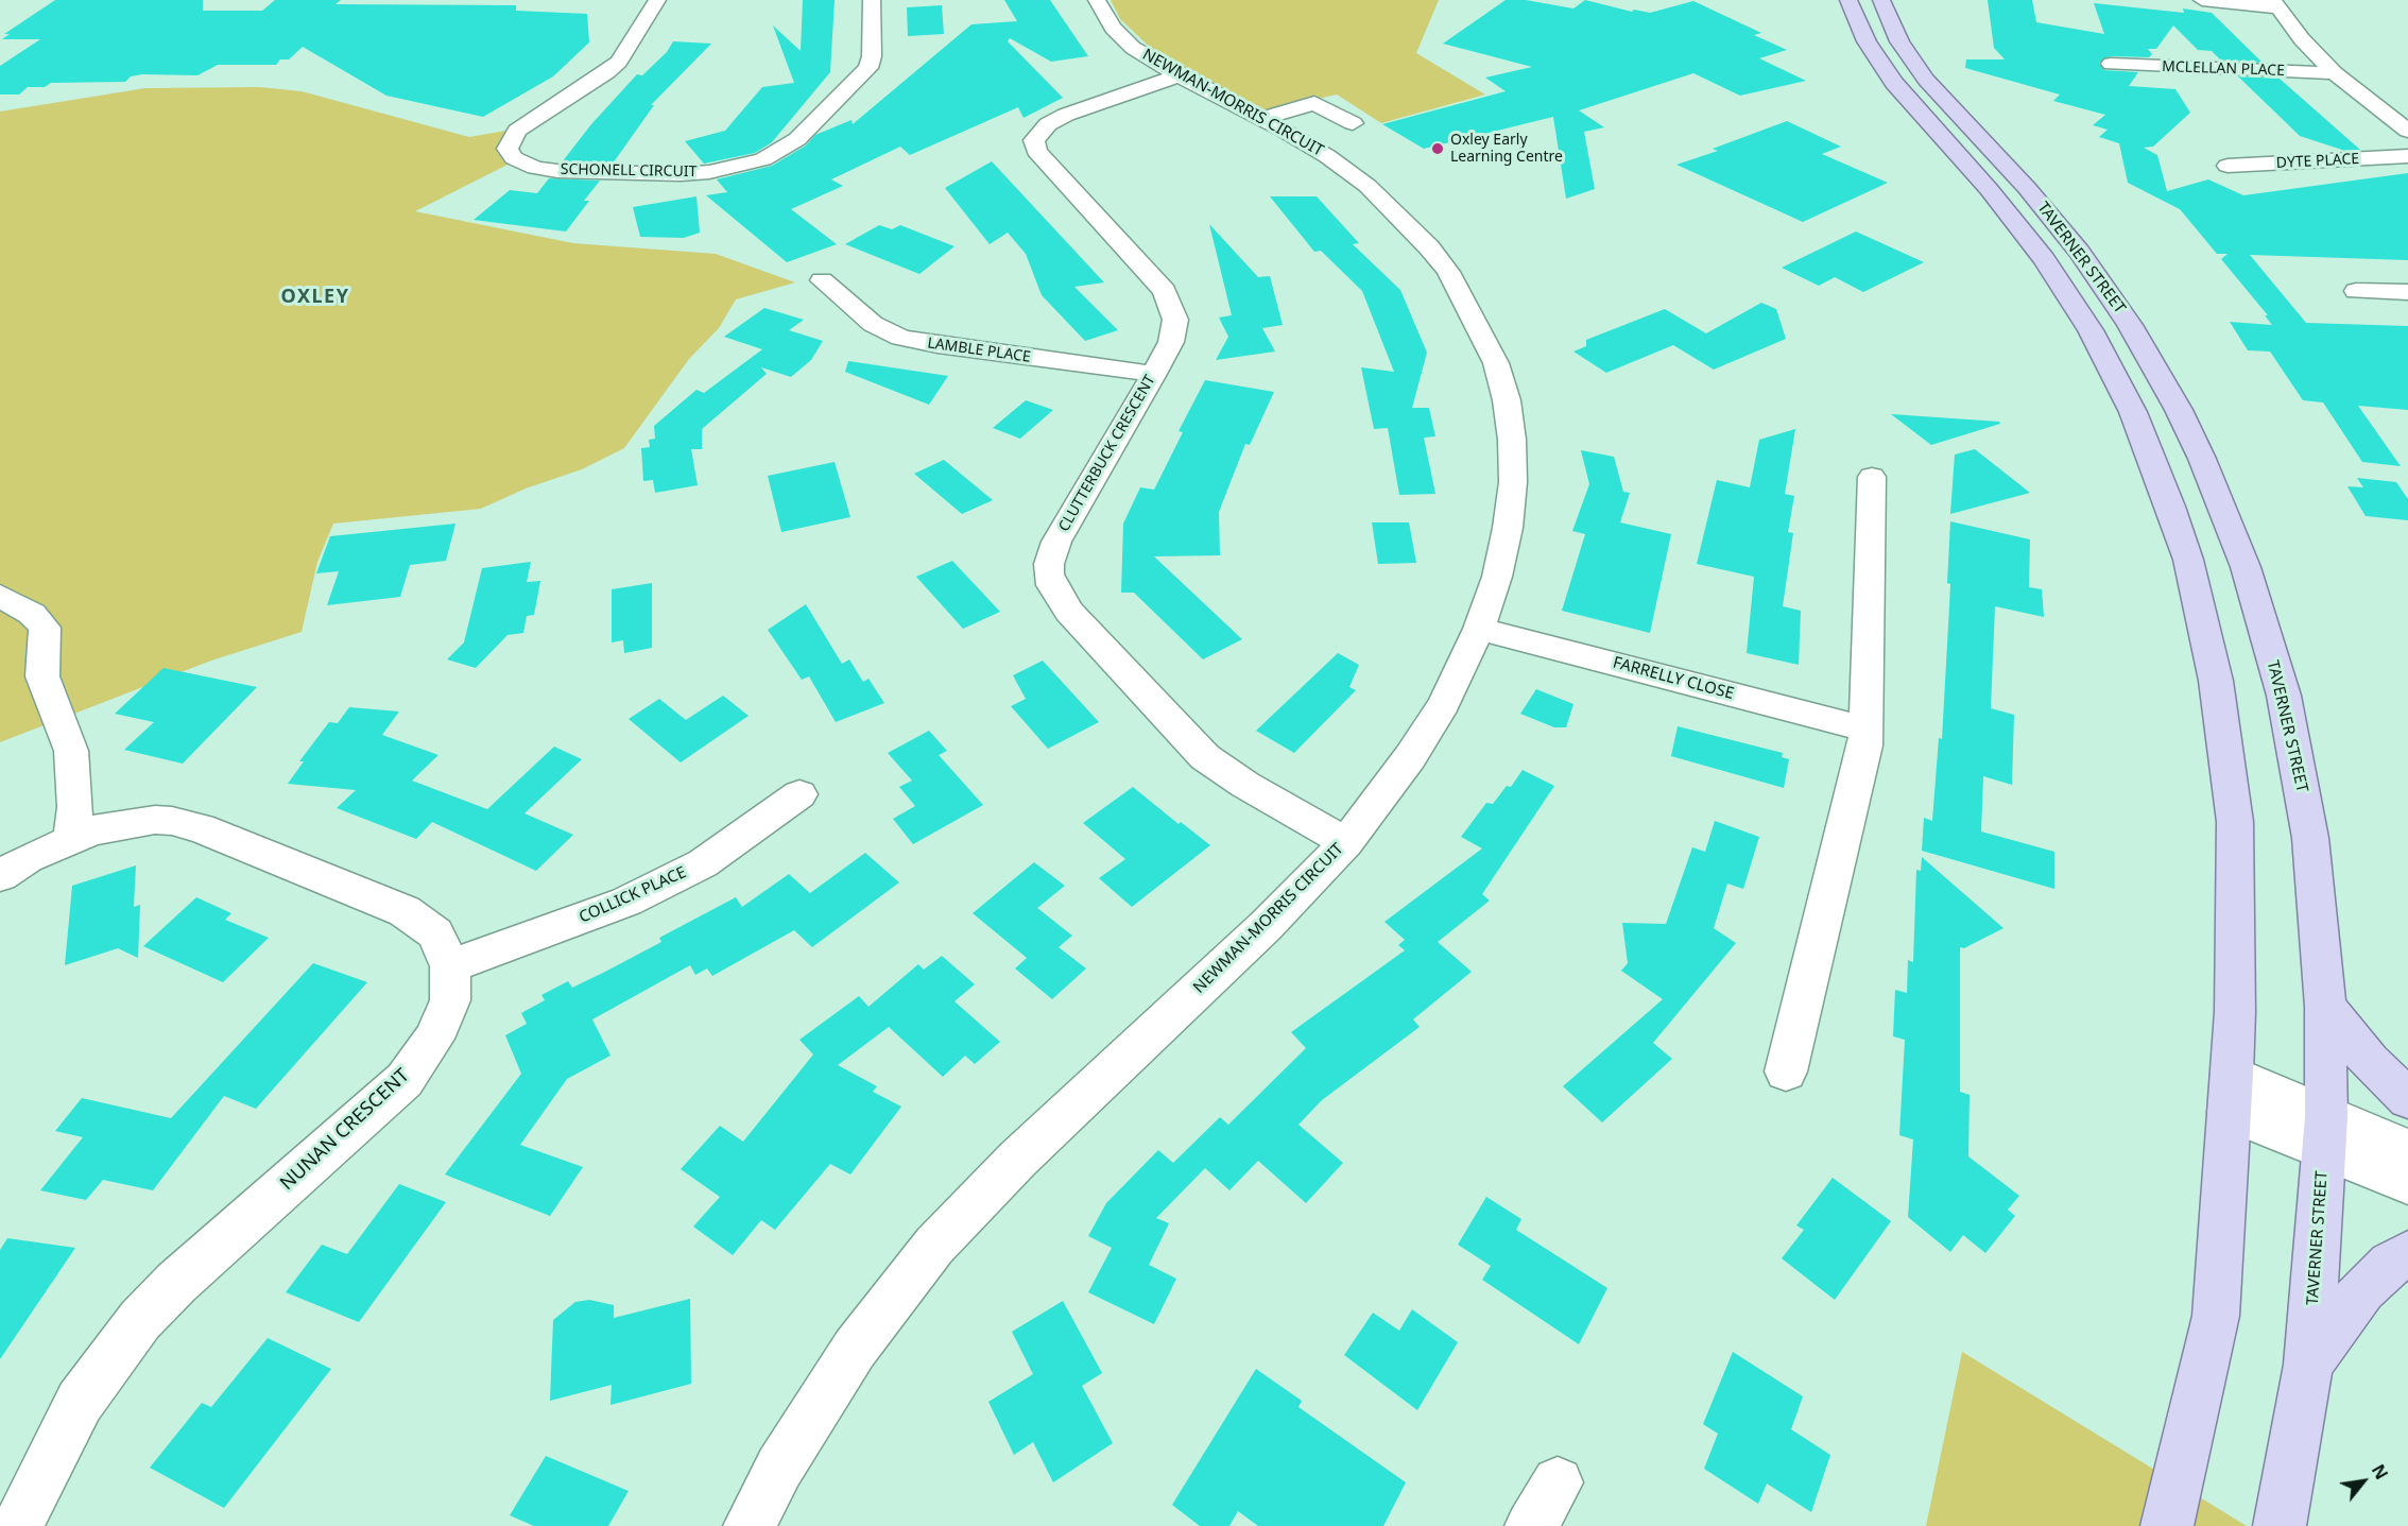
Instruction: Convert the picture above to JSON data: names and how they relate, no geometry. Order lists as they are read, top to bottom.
{
  "streets": {
    "main road": ["TAVERNER STREET"],
    "street": [
      "MCLELLAN PLACE",
      "NEWMAN-MORRIS CIRCUIT",
      "DYTE PLACE",
      "SCHONELL CIRCUIT",
      "LAMBLE PLACE",
      "CLUTTERBUCK CRESCENT",
      "FARRELLY CLOSE",
      "COLLICK PLACE",
      "NUNAN CRESCENT"
    ]
  },
  "crossings": [
    ["NEWMAN-MORRIS CIRCUIT", "CLUTTERBUCK CRESCENT"],
    ["NEWMAN-MORRIS CIRCUIT", "FARRELLY CLOSE"],
    ["LAMBLE PLACE", "CLUTTERBUCK CRESCENT"],
    ["COLLICK PLACE", "NUNAN CRESCENT"]
  ],
  "districts": ["OXLEY"],
  "places": ["Oxley Early Learning Centre"],
  "north": "top right"
}
